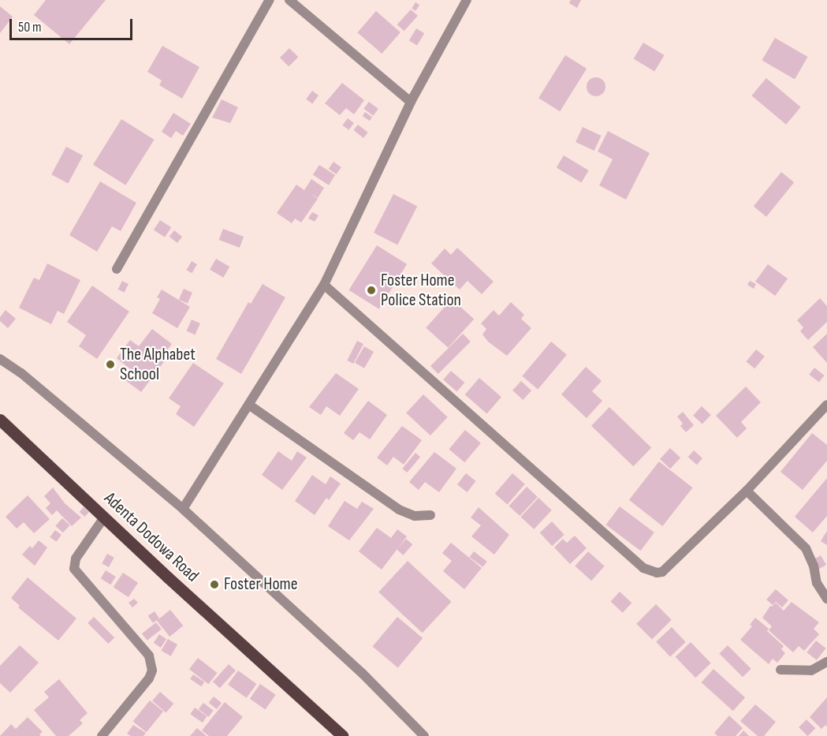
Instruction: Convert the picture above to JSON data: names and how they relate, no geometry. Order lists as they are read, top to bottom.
{
  "streets": {
    "main road": ["Adenta Dodowa Road"]
  },
  "places": ["Foster Home Police Station", "The Alphabet School", "Foster Home"],
  "scale_bar": "50 m"
}
